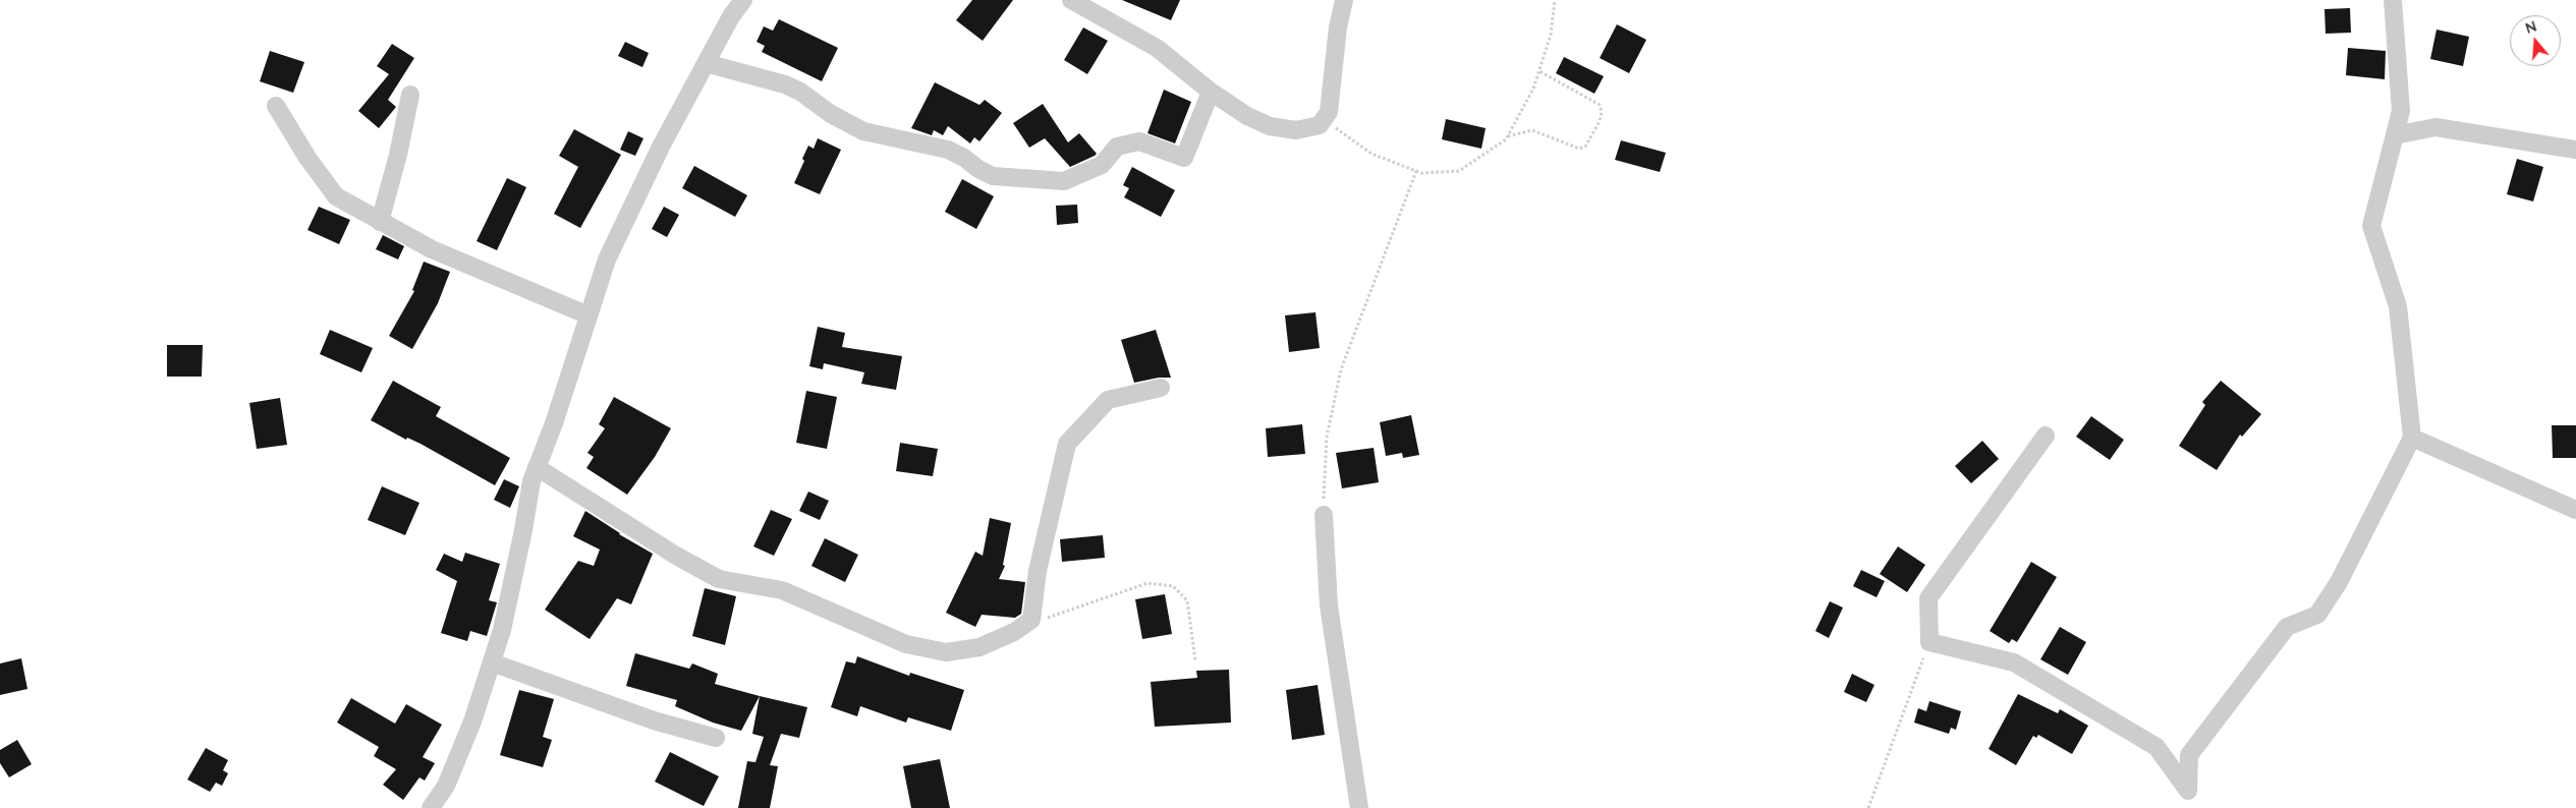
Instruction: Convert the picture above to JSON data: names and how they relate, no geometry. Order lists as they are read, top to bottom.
{
  "north": "top"
}
